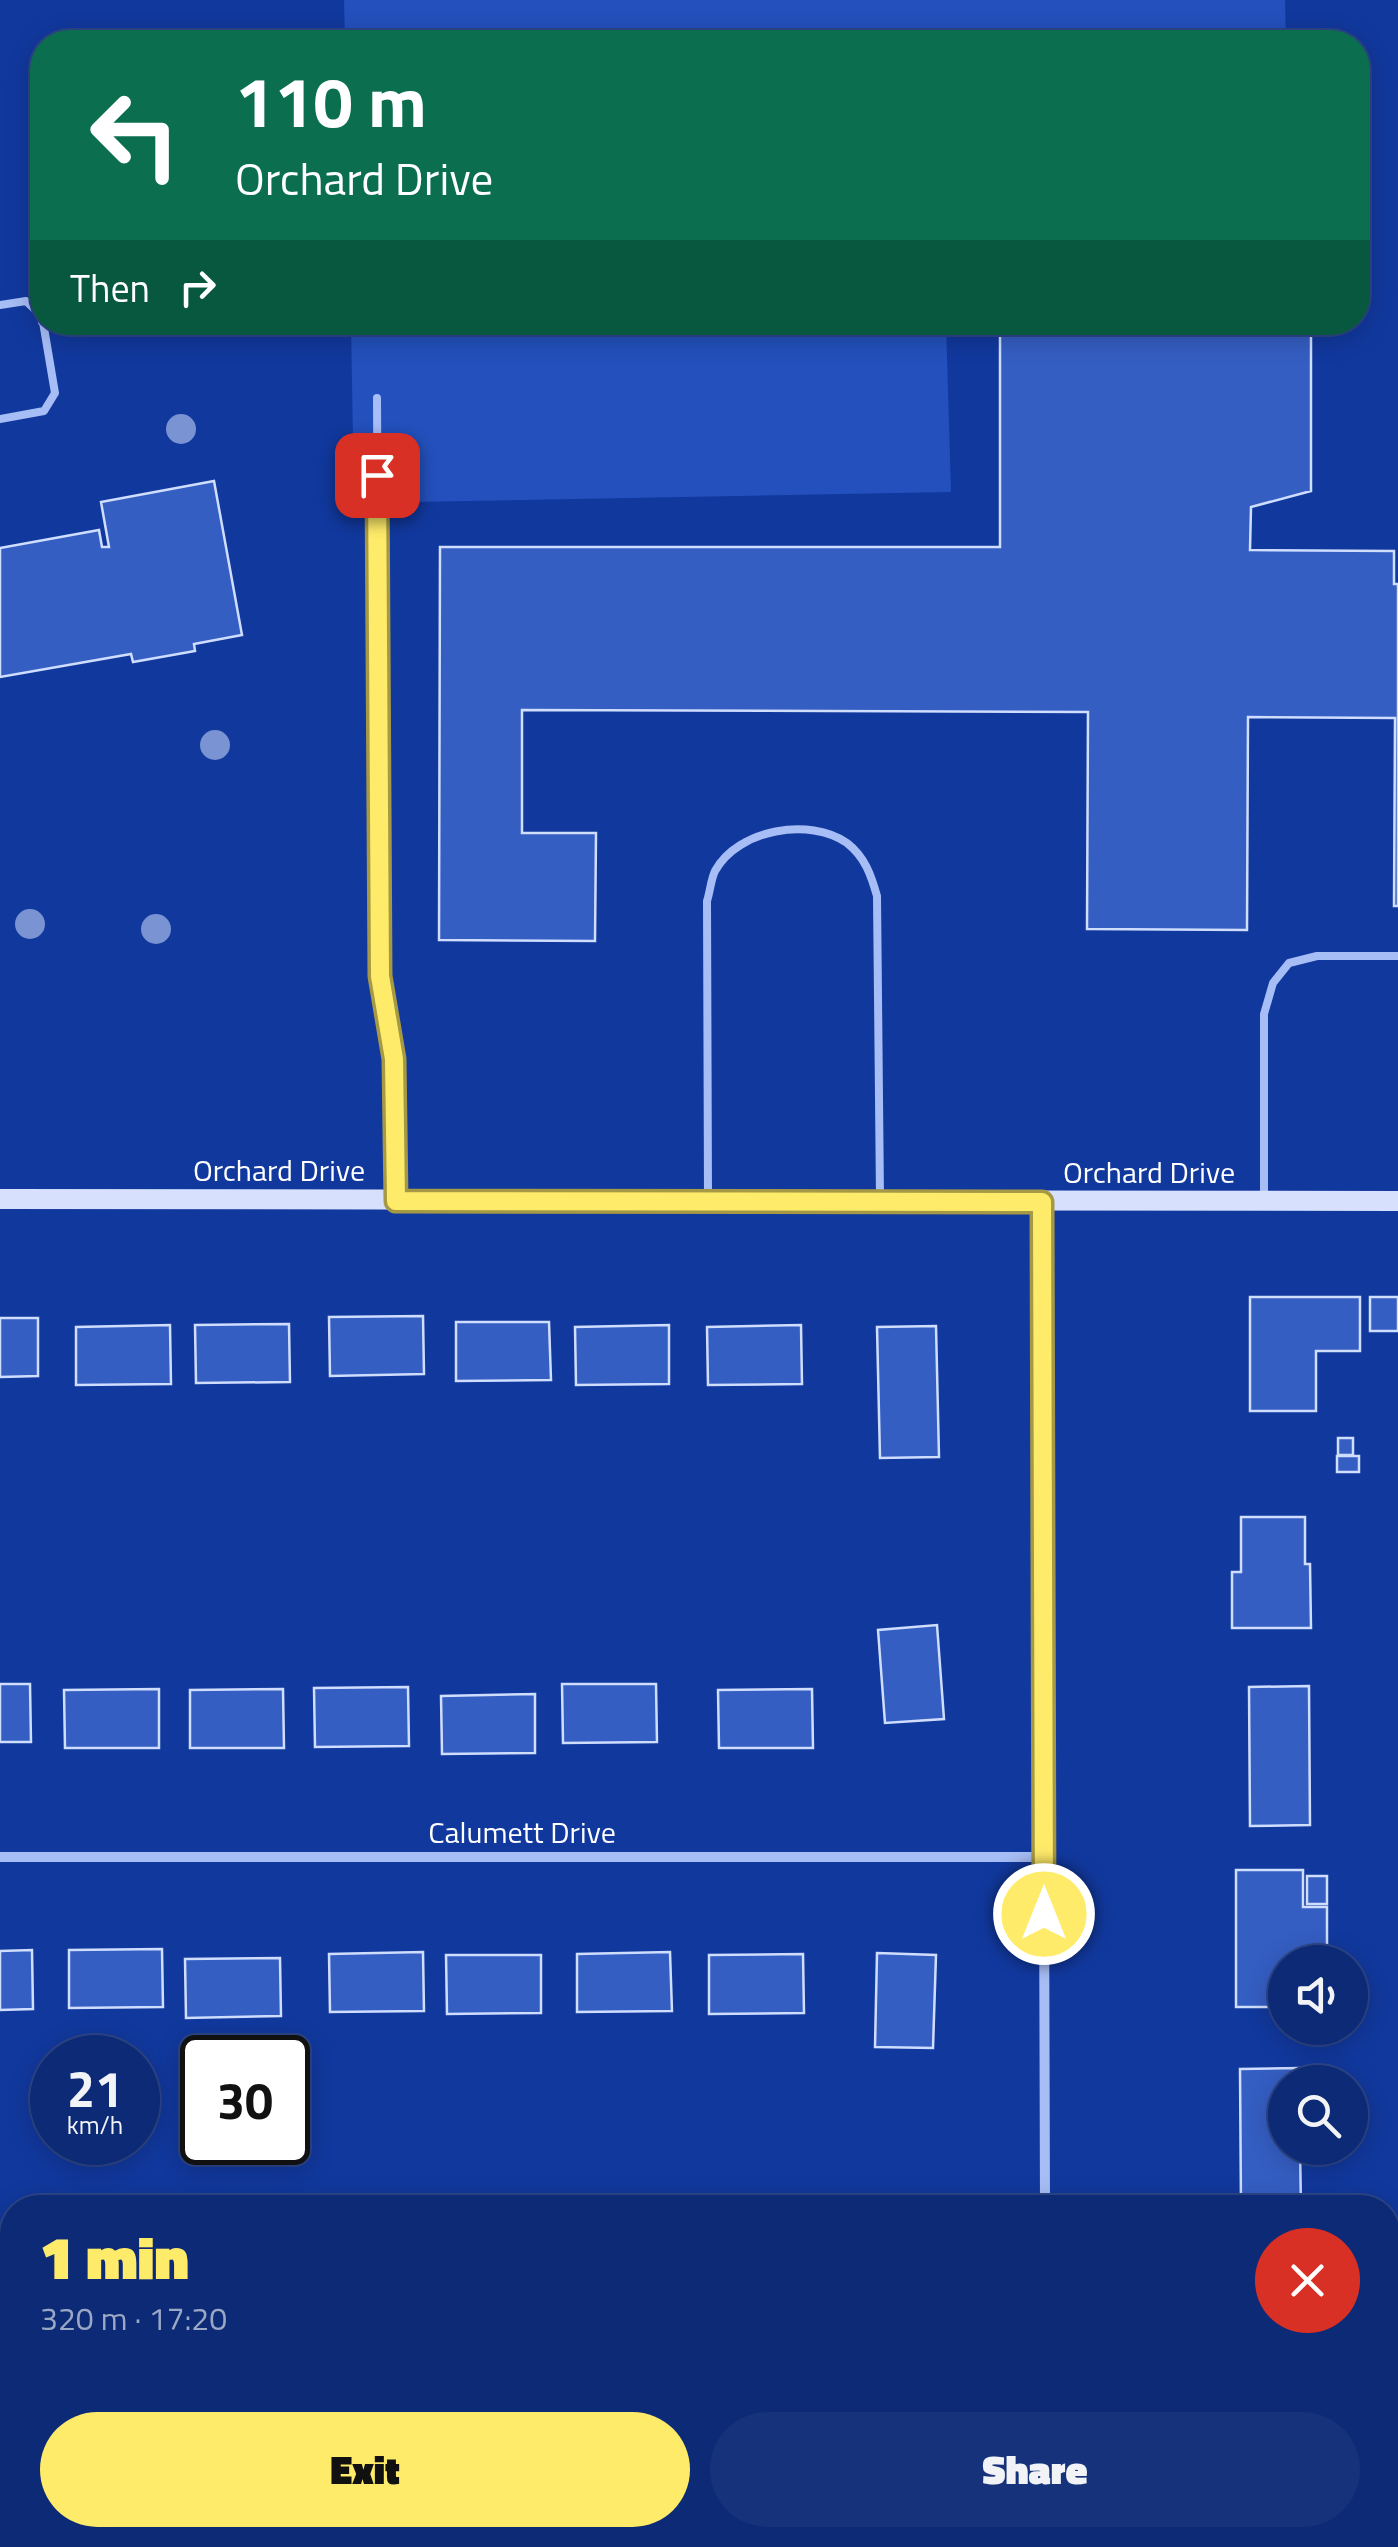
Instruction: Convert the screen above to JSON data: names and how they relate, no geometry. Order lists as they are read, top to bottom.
{
  "streets": {
    "street": ["Orchard Drive", "Calumett Drive"]
  },
  "page": {
    "turn": ["110 m", "Orchard Drive"],
    "then": "Then",
    "speed": "21 km/h",
    "limit": "30",
    "heading": ["1 min", "320 m · 17:20"],
    "buttons": ["Exit", "Share"]
  }
}
